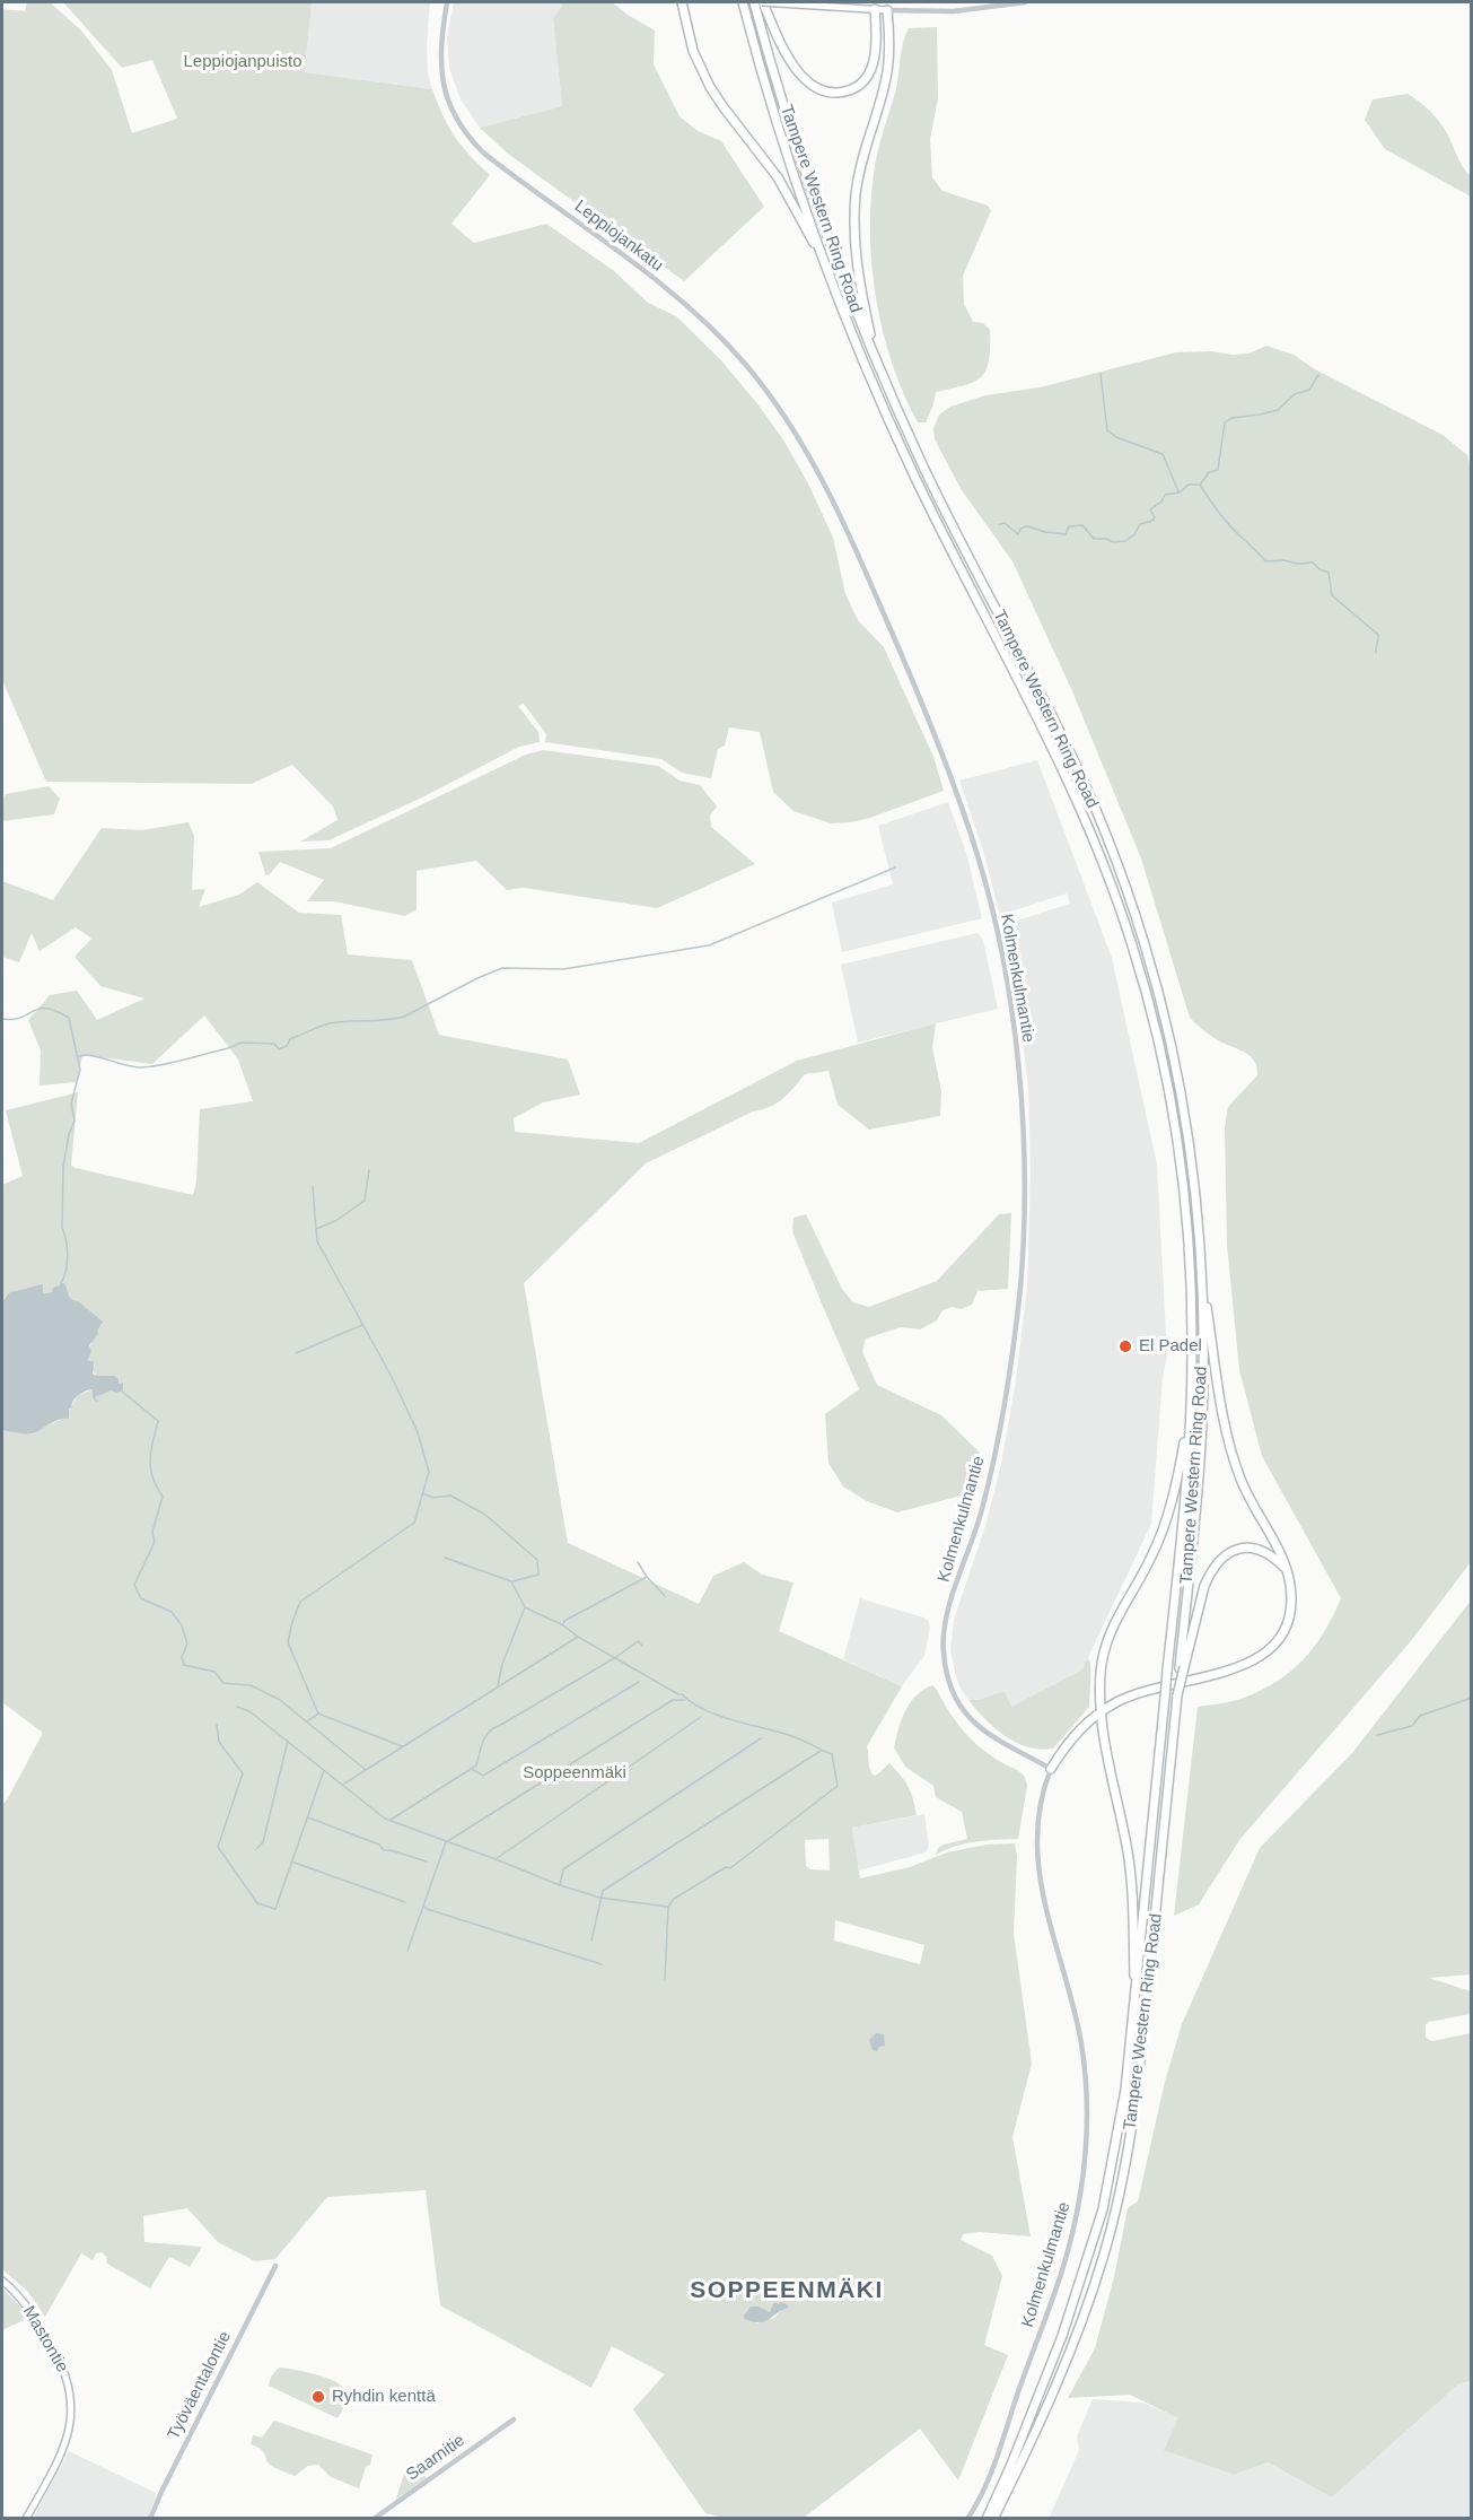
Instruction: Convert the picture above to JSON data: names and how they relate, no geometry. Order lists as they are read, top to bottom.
{
  "streets": {
    "highway": ["Tampere Western Ring Road"],
    "main road": ["Mastontie"],
    "street": [
      "Leppiojankatu",
      "Kolmenkulmantie",
      "Työväentalontie",
      "Saarnitie"
    ]
  },
  "crossings": [
    ["Leppiojankatu", "Kolmenkulmantie"]
  ],
  "districts": ["SOPPEENMÄKI"],
  "parks": ["Leppiojanpuisto", "Soppeenmäki"],
  "places": ["El Padel", "Ryhdin kenttä"]
}
